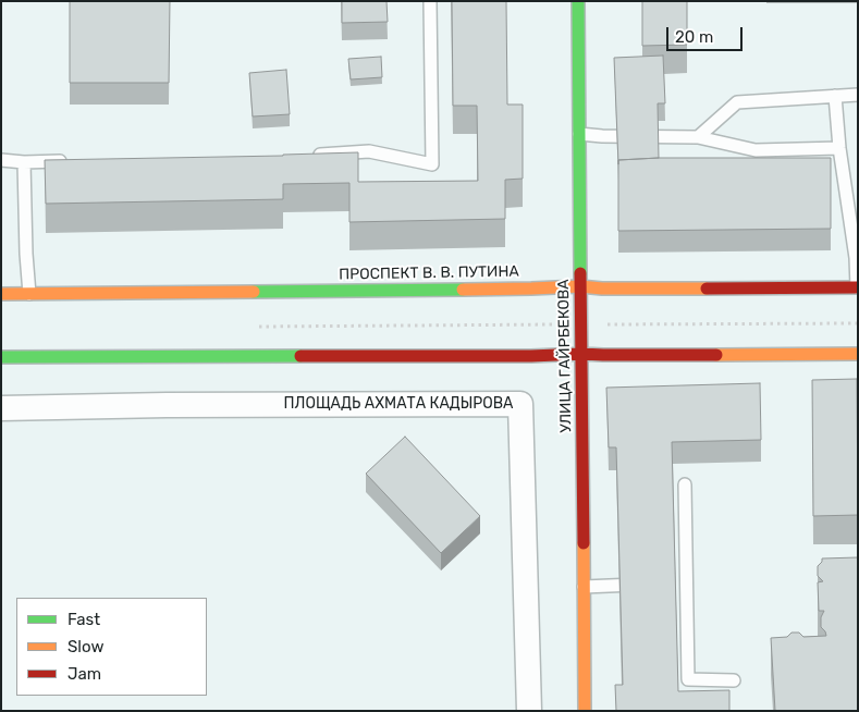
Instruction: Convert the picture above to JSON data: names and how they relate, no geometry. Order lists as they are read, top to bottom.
{
  "streets": {
    "main road": ["ПРОСПЕКТ В. В. ПУТИНА", "УЛИЦА ГАЙРБЕКОВА"],
    "street": ["ПЛОЩАДЬ АХМАТА КАДЫРОВА"]
  },
  "crossings": [
    ["ПРОСПЕКТ В. В. ПУТИНА", "УЛИЦА ГАЙРБЕКОВА"]
  ],
  "legend": ["Fast", "Slow", "Jam"],
  "scale_bar": "20 m"
}
